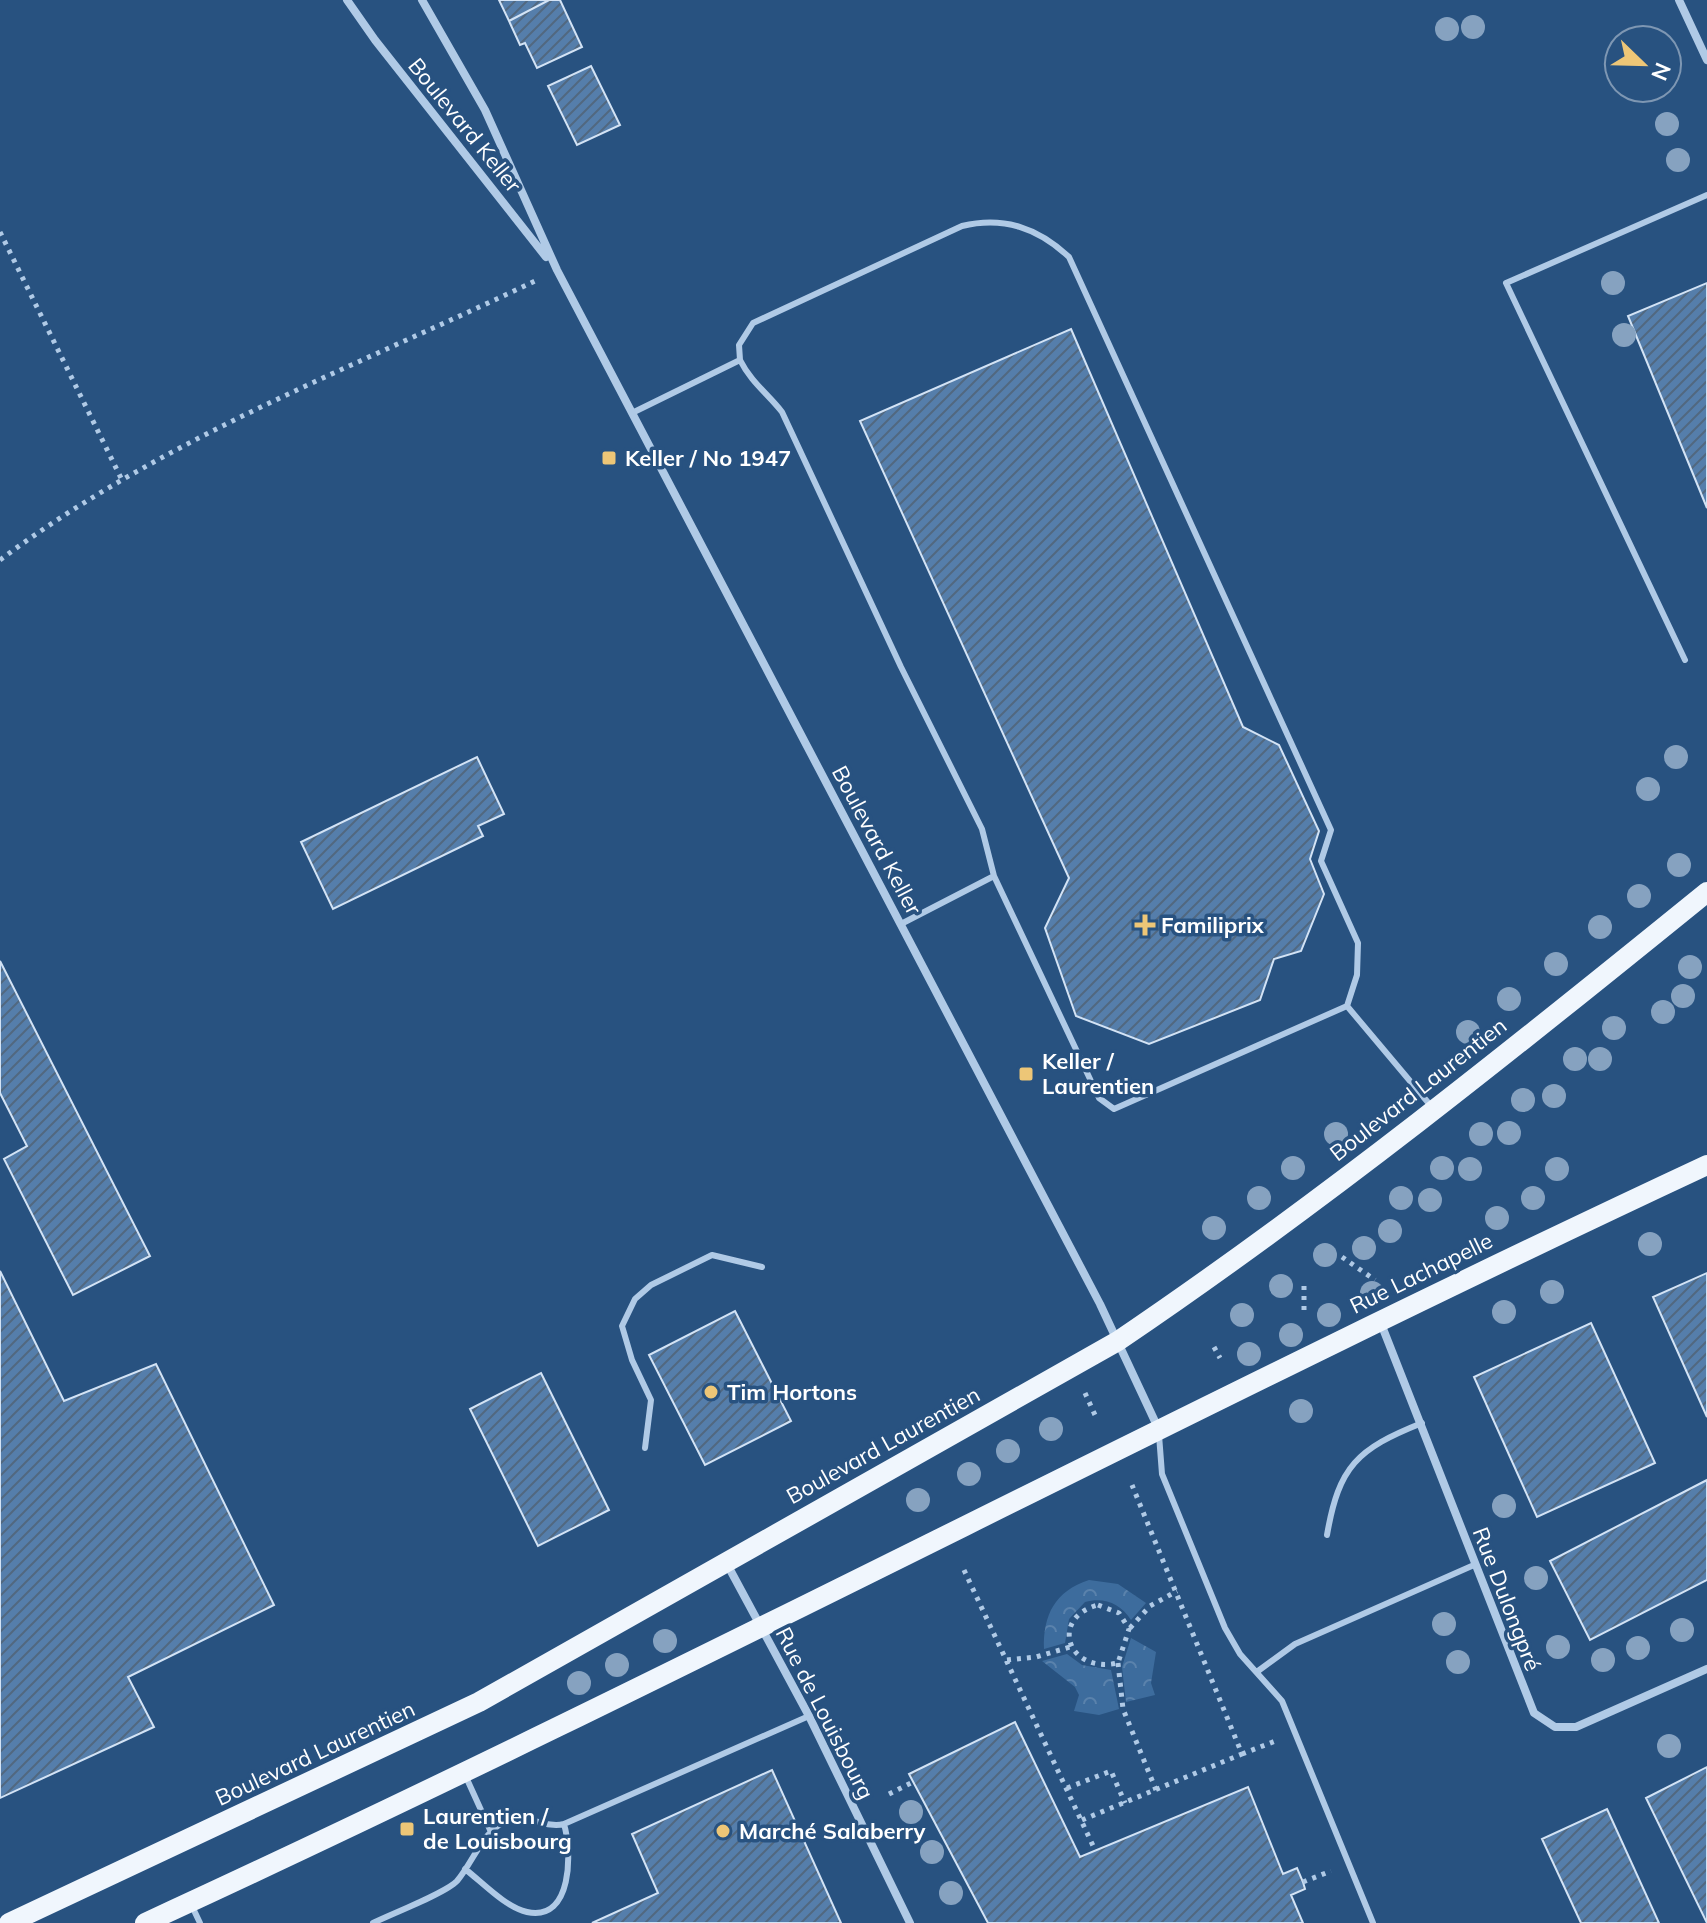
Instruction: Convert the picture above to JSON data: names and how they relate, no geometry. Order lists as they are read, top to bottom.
{
  "streets": {
    "main road": ["Boulevard Laurentien", "Rue Lachapelle"],
    "street": ["Boulevard Keller", "Rue Dulongpré", "Rue de Louisbourg"]
  },
  "crossings": [
    ["Boulevard Keller", "Boulevard Laurentien"],
    ["Boulevard Keller", "Rue Lachapelle"],
    ["Boulevard Laurentien", "Rue de Louisbourg"],
    ["Rue Lachapelle", "Rue Dulongpré"]
  ],
  "places": {
    "transit": ["Keller / No 1947", "Keller / Laurentien", "Laurentien / de Louisbourg"],
    "health": ["Familiprix"],
    "other": ["Tim Hortons", "Marché Salaberry"]
  },
  "north": "bottom right"
}
